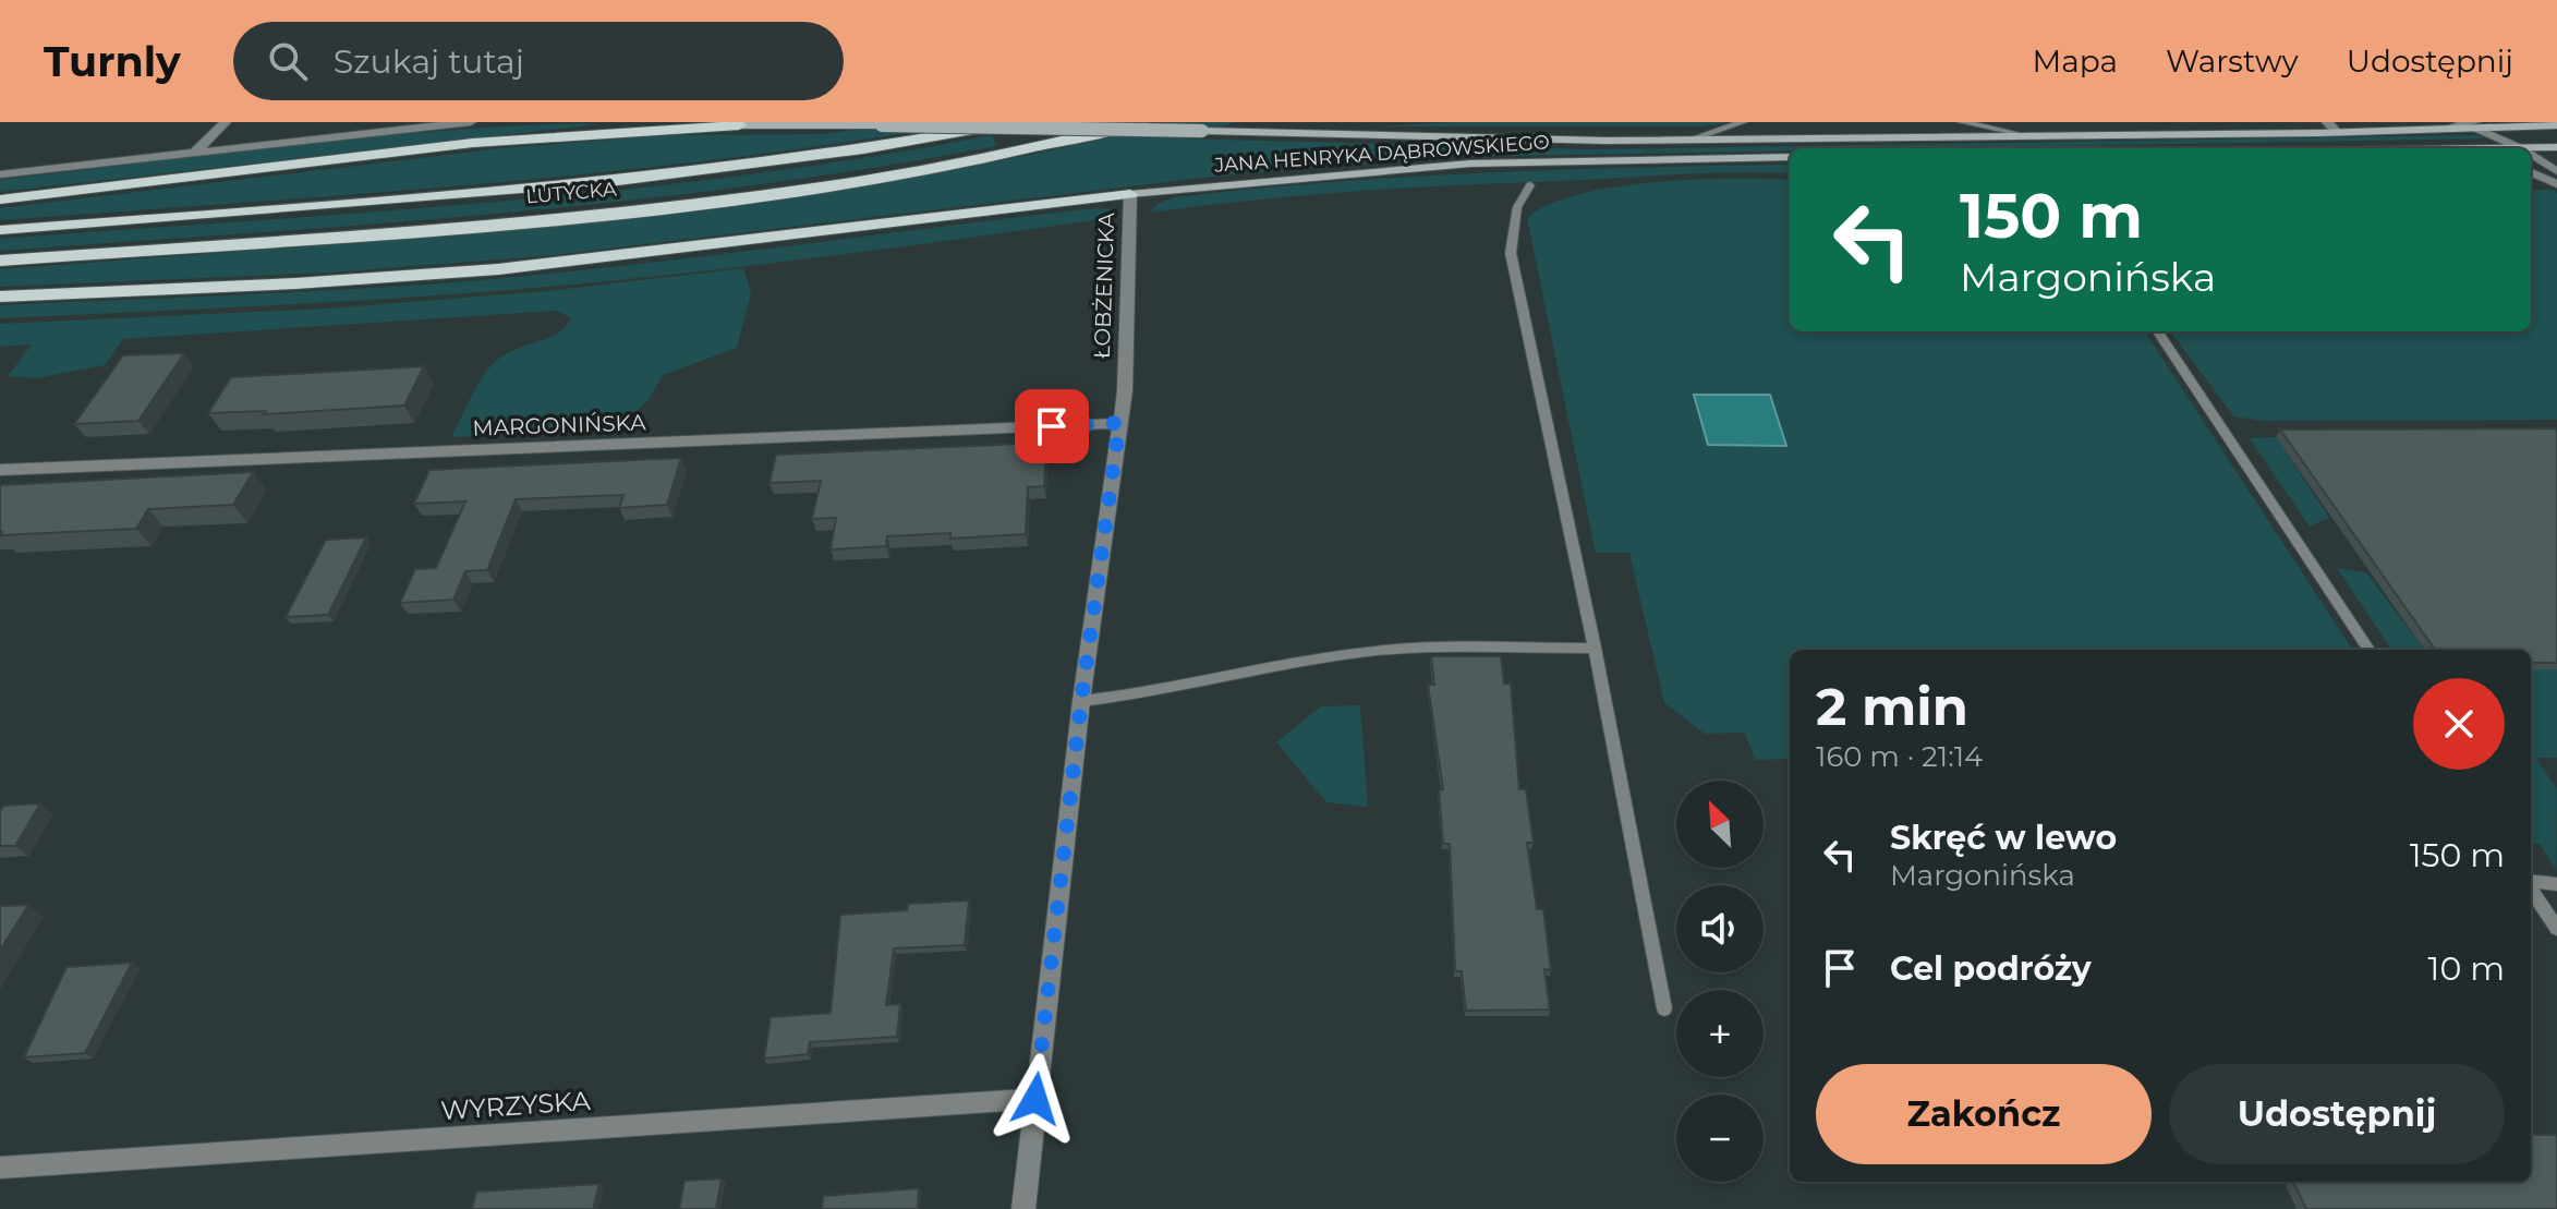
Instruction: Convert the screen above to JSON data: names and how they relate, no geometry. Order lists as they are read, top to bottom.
{
  "streets": {
    "main road": ["JANA HENRYKA DĄBROWSKIEGO", "LUTYCKA"],
    "street": ["ŁOBŻENICKA", "MARGONIŃSKA", "WYRZYSKA"]
  },
  "crossings": [
    ["JANA HENRYKA DĄBROWSKIEGO", "ŁOBŻENICKA"],
    ["ŁOBŻENICKA", "MARGONIŃSKA"],
    ["ŁOBŻENICKA", "WYRZYSKA"]
  ],
  "north": "top left",
  "page": {
    "header": "Turnly",
    "search": "Szukaj tutaj",
    "nav": ["Mapa", "Warstwy", "Udostępnij"],
    "turn": ["150 m", "Margonińska"],
    "heading": ["2 min", "160 m · 21:14"],
    "map_buttons": ["+", "−"],
    "list": [
      {
        "name": "Skręć w lewo",
        "note": "Margonińska",
        "value": "150 m"
      },
      {
        "name": "Cel podróży",
        "value": "10 m"
      }
    ],
    "buttons": ["Zakończ", "Udostępnij"]
  }
}
